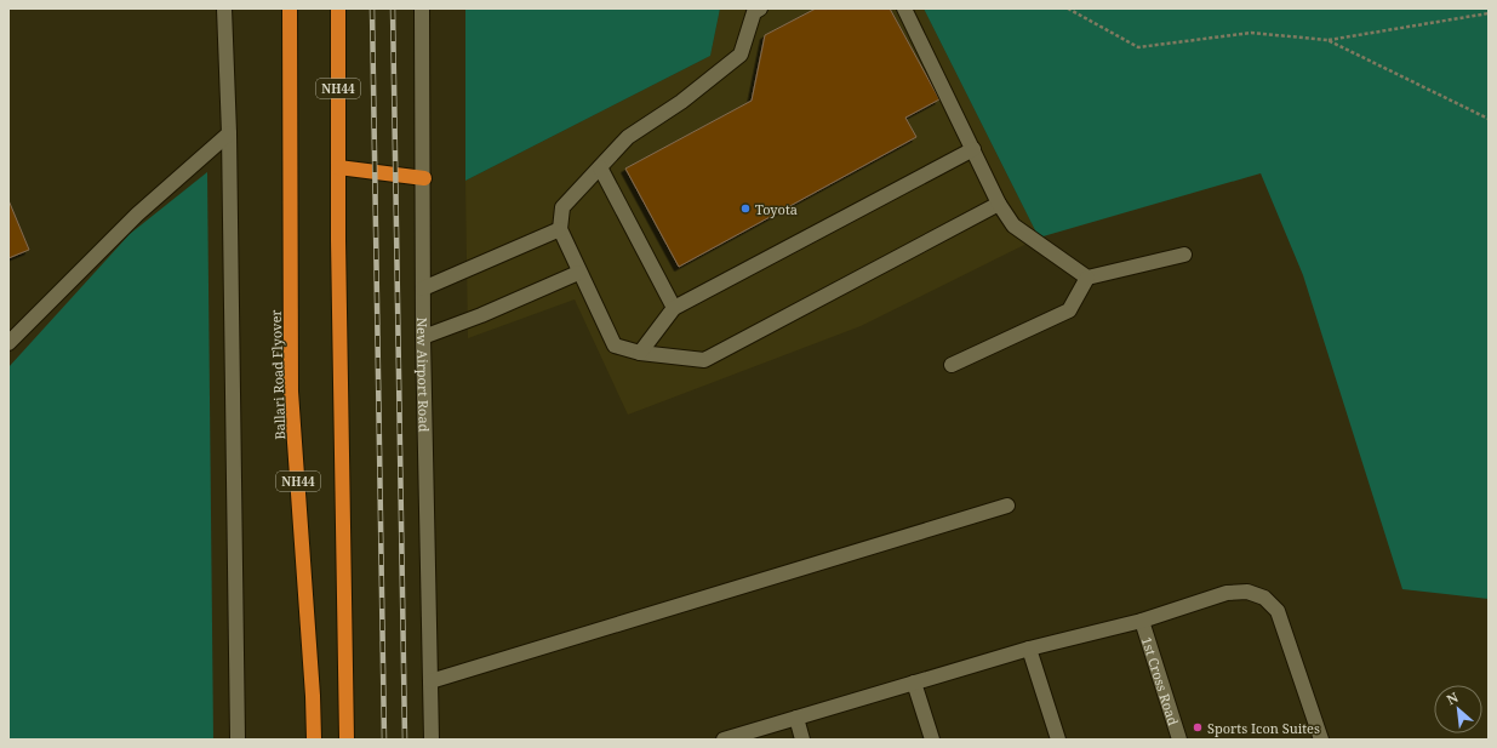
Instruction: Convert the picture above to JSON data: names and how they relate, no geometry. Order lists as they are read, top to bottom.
{
  "streets": {
    "highway": ["NH44", "Ballari Road Flyover"],
    "street": ["New Airport Road", "1st Cross Road"]
  },
  "places": ["Toyota", "Sports Icon Suites"],
  "north": "top left"
}
